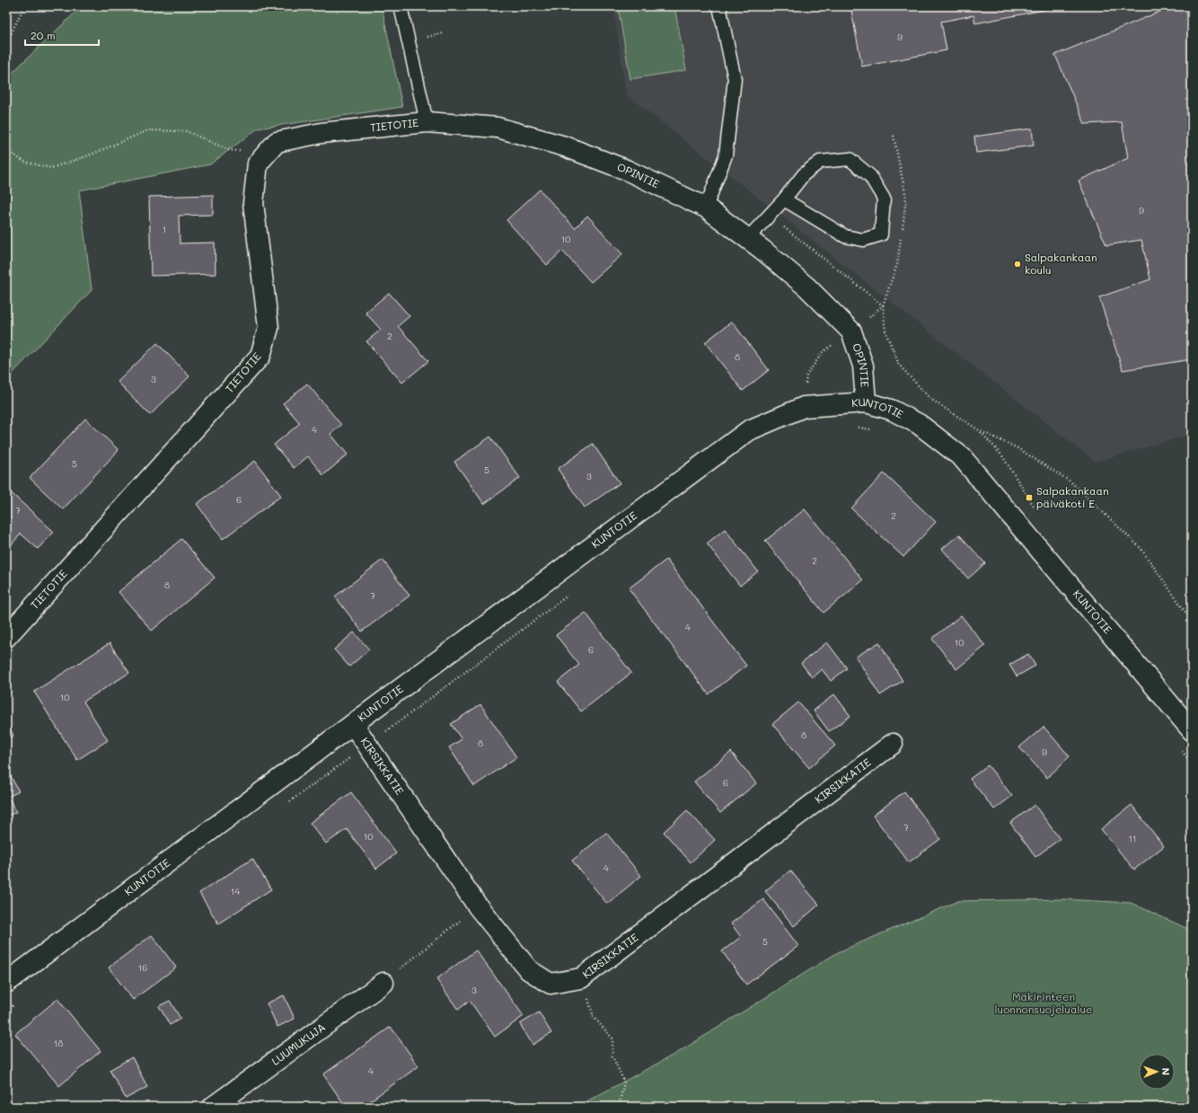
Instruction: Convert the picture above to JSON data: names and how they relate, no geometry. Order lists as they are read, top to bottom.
{
  "streets": {
    "street": [
      "TIETOTIE",
      "OPINTIE",
      "KUNTOTIE",
      "KIRSIKKATIE",
      "LUUMUKUJA"
    ]
  },
  "crossings": [
    ["TIETOTIE", "OPINTIE"],
    ["OPINTIE", "KUNTOTIE"],
    ["KUNTOTIE", "KIRSIKKATIE"]
  ],
  "parks": ["Mäkirinteen luonnonsuojelualue"],
  "places": {
    "other": ["Salpakankaan koulu"],
    "transit": ["Salpakankaan päiväkoti E"]
  },
  "house_numbers": [
    "9",
    "9",
    "1",
    "10",
    "2",
    "8",
    "3",
    "4",
    "5",
    "5",
    "3",
    "6",
    "7",
    "2",
    "2",
    "8",
    "7",
    "4",
    "10",
    "6",
    "10",
    "8",
    "8",
    "9",
    "6",
    "7",
    "10",
    "11",
    "4",
    "14",
    "5",
    "16",
    "3",
    "18",
    "4"
  ],
  "scale_bar": "20 m",
  "north": "right"
}
